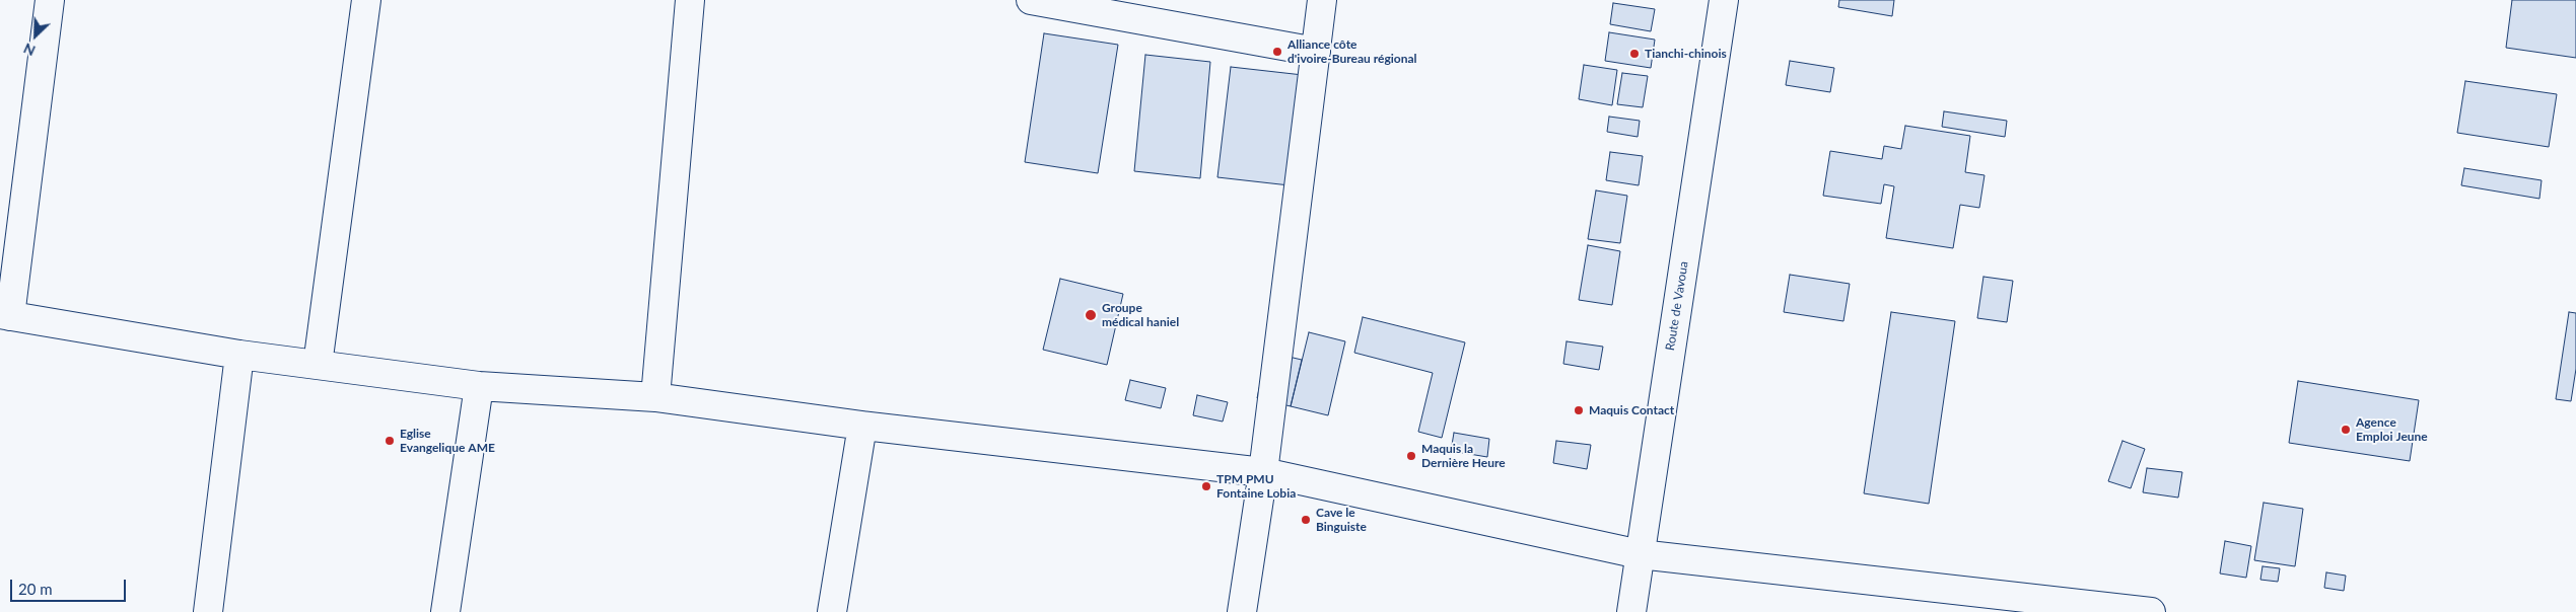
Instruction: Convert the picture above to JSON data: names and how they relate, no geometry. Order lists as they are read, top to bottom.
{
  "streets": {
    "street": ["Route de Vavoua"]
  },
  "places": [
    "Alliance côte d'ivoire-Bureau régional",
    "Tianchi-chinois",
    "Groupe médical haniel",
    "Maquis Contact",
    "Agence Emploi Jeune",
    "Eglise Evangelique AME",
    "Maquis la Dernière Heure",
    "TPM PMU Fontaine Lobia",
    "Cave le Binguiste"
  ],
  "scale_bar": "20 m",
  "north": "bottom left"
}
